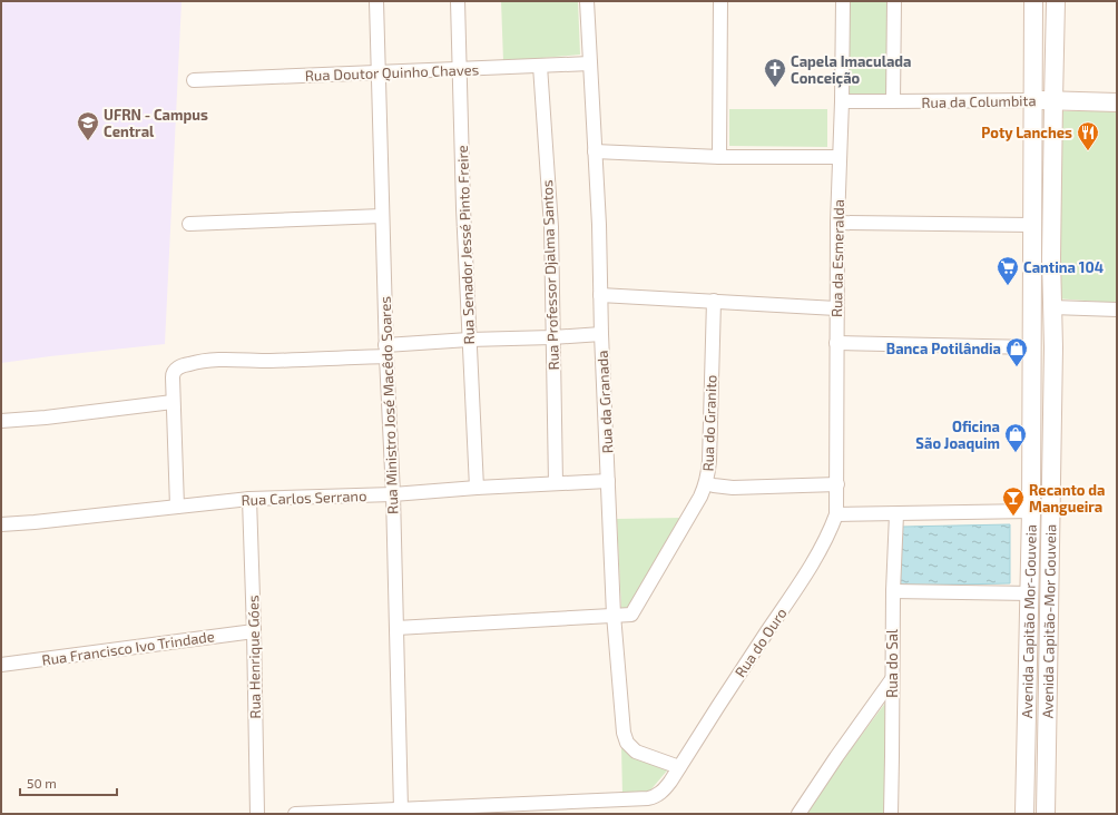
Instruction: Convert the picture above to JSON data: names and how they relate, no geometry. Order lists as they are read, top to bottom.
{
  "streets": {
    "main road": ["Rua da Columbita", "Avenida Capitão Mor-Gouveia", "Avenida Capitão-Mor Gouveia"],
    "street": [
      "Rua Doutor Quinho Chaves",
      "Rua Senador Jessé Pinto Freire",
      "Rua da Esmeralda",
      "Rua Professor Djalma Santos",
      "Rua da Granada",
      "Rua Ministro José Macêdo Soares",
      "Rua do Granito",
      "Rua Carlos Serrano",
      "Rua do Ouro",
      "Rua Francisco Ivo Trindade",
      "Rua Henrique Góes",
      "Rua do Sal"
    ]
  },
  "crossings": [
    ["Rua Doutor Quinho Chaves", "Rua Senador Jessé Pinto Freire"],
    ["Rua Doutor Quinho Chaves", "Rua Professor Djalma Santos"],
    ["Rua Doutor Quinho Chaves", "Rua da Granada"],
    ["Rua Doutor Quinho Chaves", "Rua Ministro José Macêdo Soares"],
    ["Rua da Columbita", "Rua da Esmeralda"],
    ["Rua da Columbita", "Avenida Capitão Mor-Gouveia"],
    ["Rua da Columbita", "Avenida Capitão-Mor Gouveia"],
    ["Rua Senador Jessé Pinto Freire", "Rua Carlos Serrano"],
    ["Rua da Esmeralda", "Rua do Ouro"],
    ["Rua Professor Djalma Santos", "Rua Carlos Serrano"],
    ["Rua da Granada", "Rua do Granito"],
    ["Rua da Granada", "Rua Carlos Serrano"],
    ["Rua da Granada", "Rua do Ouro"],
    ["Rua Ministro José Macêdo Soares", "Rua Carlos Serrano"],
    ["Rua Ministro José Macêdo Soares", "Rua do Ouro"],
    ["Rua Carlos Serrano", "Rua Henrique Góes"],
    ["Rua Francisco Ivo Trindade", "Rua Henrique Góes"]
  ],
  "places": {
    "church": ["Capela Imaculada Conceição"],
    "school or university": ["UFRN - Campus Central"],
    "restaurant": ["Poty Lanches"],
    "supermarket": ["Cantina 104"],
    "shop": ["Banca Potilândia", "Oficina São Joaquim"],
    "bar": ["Recanto da Mangueira"]
  },
  "scale_bar": "50 m"
}
